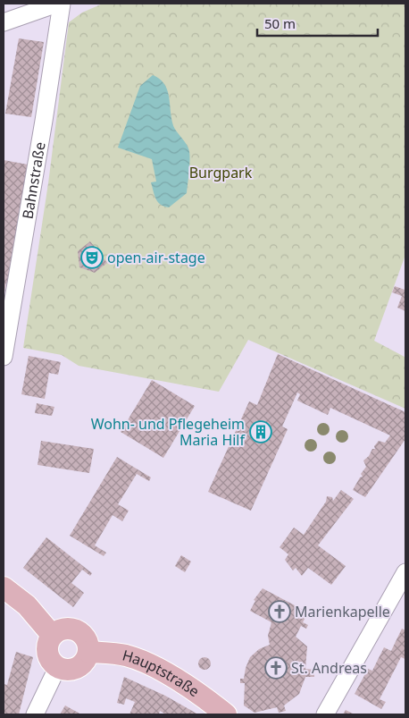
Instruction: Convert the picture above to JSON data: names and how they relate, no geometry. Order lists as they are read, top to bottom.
{
  "streets": {
    "main road": ["Hauptstraße"],
    "street": ["Bahnstraße"]
  },
  "parks": ["Burgpark"],
  "places": {
    "theatre": ["open-air-stage"],
    "building": ["Wohn- und Pflegeheim Maria Hilf"],
    "church": ["Marienkapelle", "St. Andreas"]
  },
  "scale_bar": "50 m"
}
